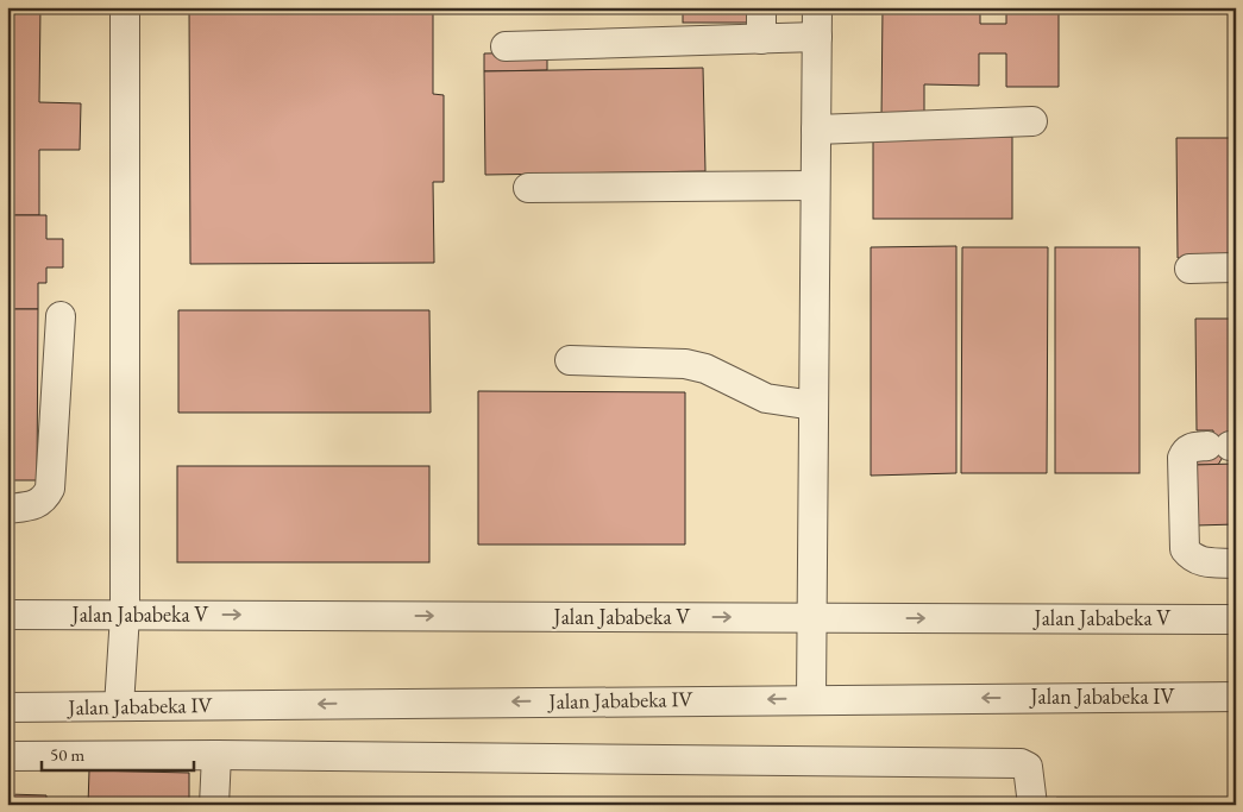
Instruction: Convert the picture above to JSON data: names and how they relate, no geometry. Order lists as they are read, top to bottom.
{
  "streets": {
    "street": ["Jalan Jababeka V", "Jalan Jababeka IV"]
  },
  "scale_bar": "50 m"
}
